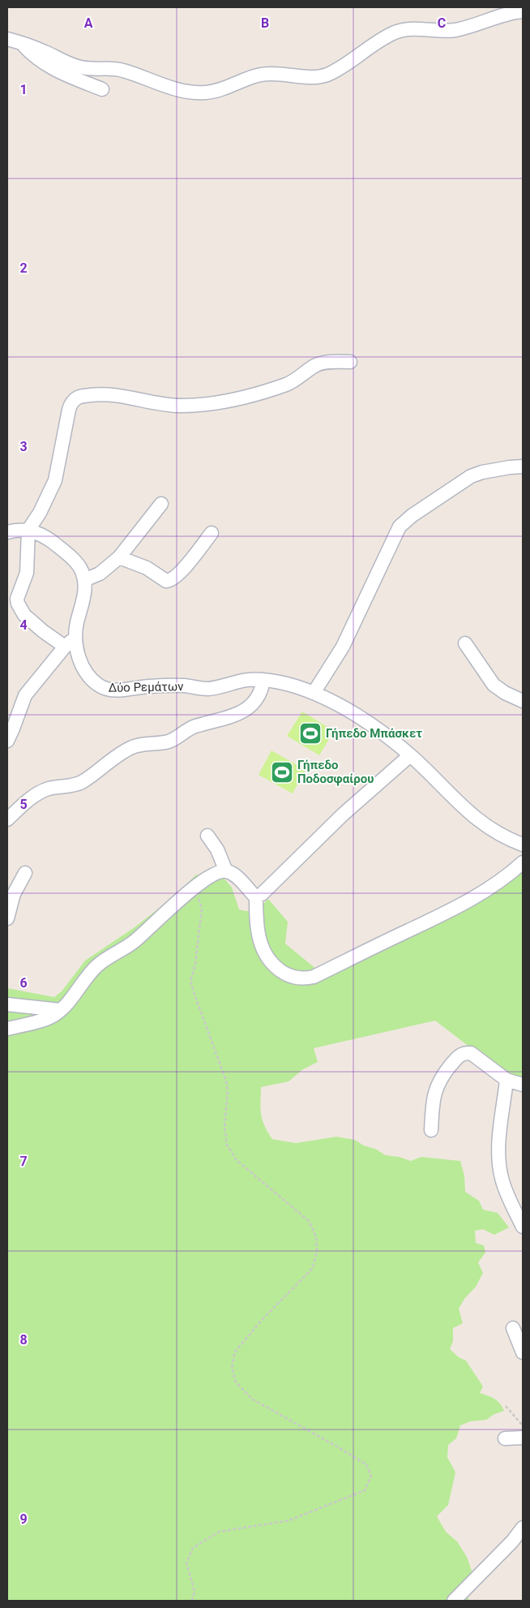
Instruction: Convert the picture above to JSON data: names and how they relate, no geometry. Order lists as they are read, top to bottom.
{
  "streets": {
    "street": ["Δύο Ρεμάτων"]
  },
  "places": {
    "sports": ["Γήπεδο Μπάσκετ", "Γήπεδο Ποδοσφαίρου"]
  },
  "grid": {
    "columns": ["A", "B", "C"],
    "rows": [
      "1",
      "2",
      "3",
      "4",
      "5",
      "6",
      "7",
      "8",
      "9"
    ]
  }
}
